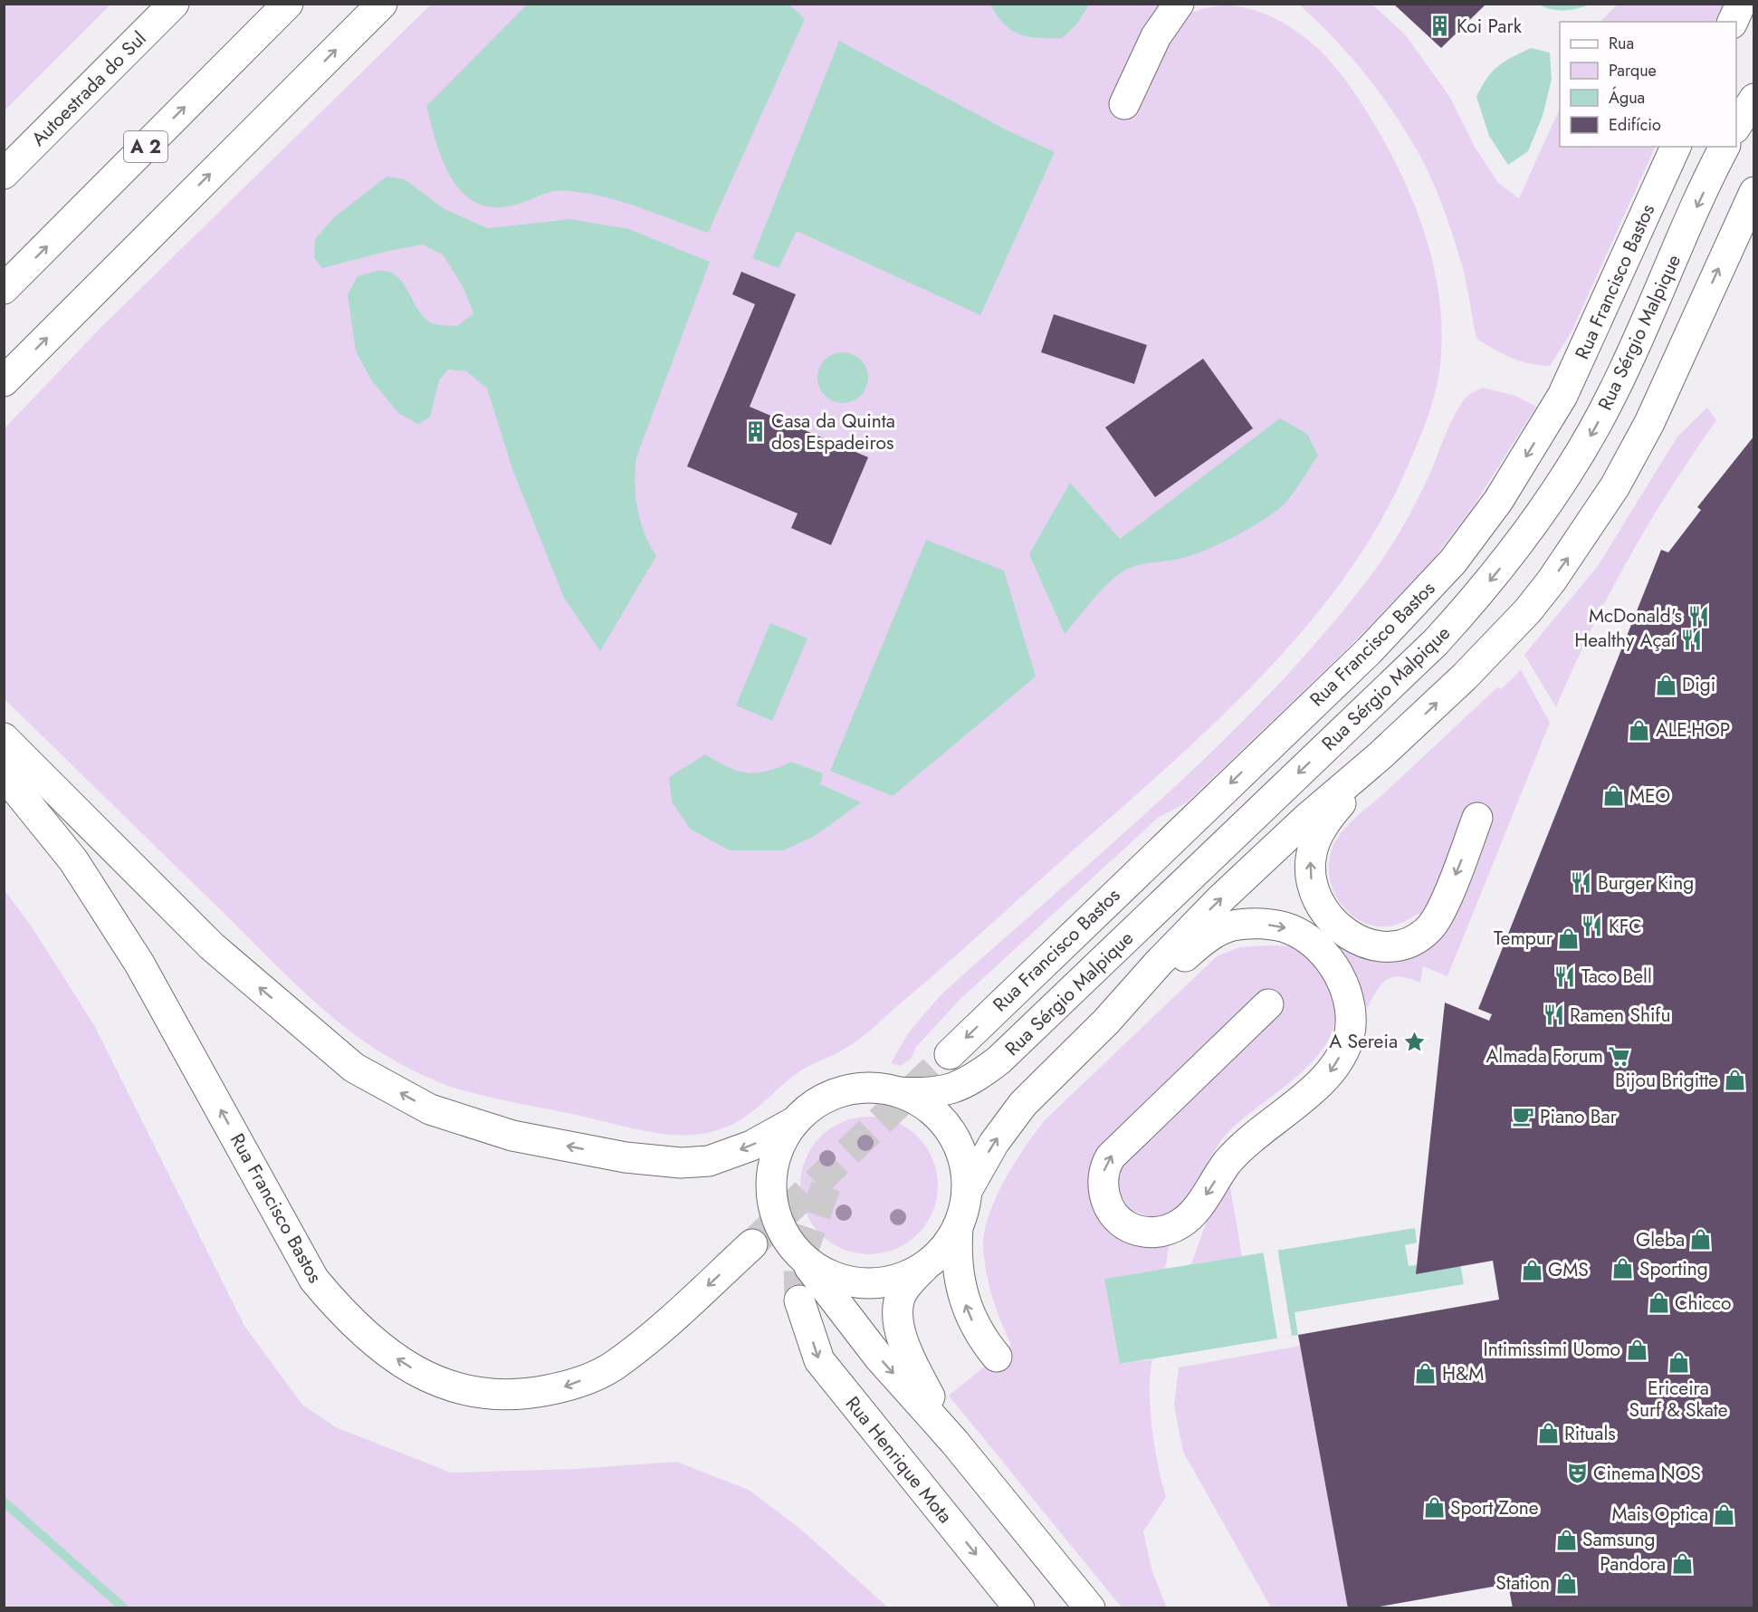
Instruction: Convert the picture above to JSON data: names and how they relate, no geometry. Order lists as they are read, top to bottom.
{
  "streets": {
    "main road": [
      "Autoestrada do Sul",
      "A 2",
      "Rua Francisco Bastos",
      "Rua Sérgio Malpique",
      "Rua Henrique Mota"
    ]
  },
  "places": {
    "building": ["Koi Park", "Casa da Quinta dos Espadeiros"],
    "restaurant": [
      "McDonald's",
      "Healthy Açaí",
      "Burger King",
      "KFC",
      "Taco Bell",
      "Ramen Shifu"
    ],
    "shop": [
      "Digi",
      "ALE-HOP",
      "MEO",
      "Tempur",
      "Bijou Brigitte",
      "Gleba",
      "Sporting",
      "GMS",
      "Chicco",
      "Intimissimi Uomo",
      "Ericeira Surf & Skate",
      "H&M",
      "Rituals",
      "Sport Zone",
      "Mais Optica",
      "Samsung",
      "Pandora",
      "Station"
    ],
    "place": ["A Sereia"],
    "supermarket": ["Almada Forum"],
    "cafe": ["Piano Bar"],
    "theatre": ["Cinema NOS"]
  },
  "legend": [
    "Rua",
    "Parque",
    "Água",
    "Edifício"
  ]
}
